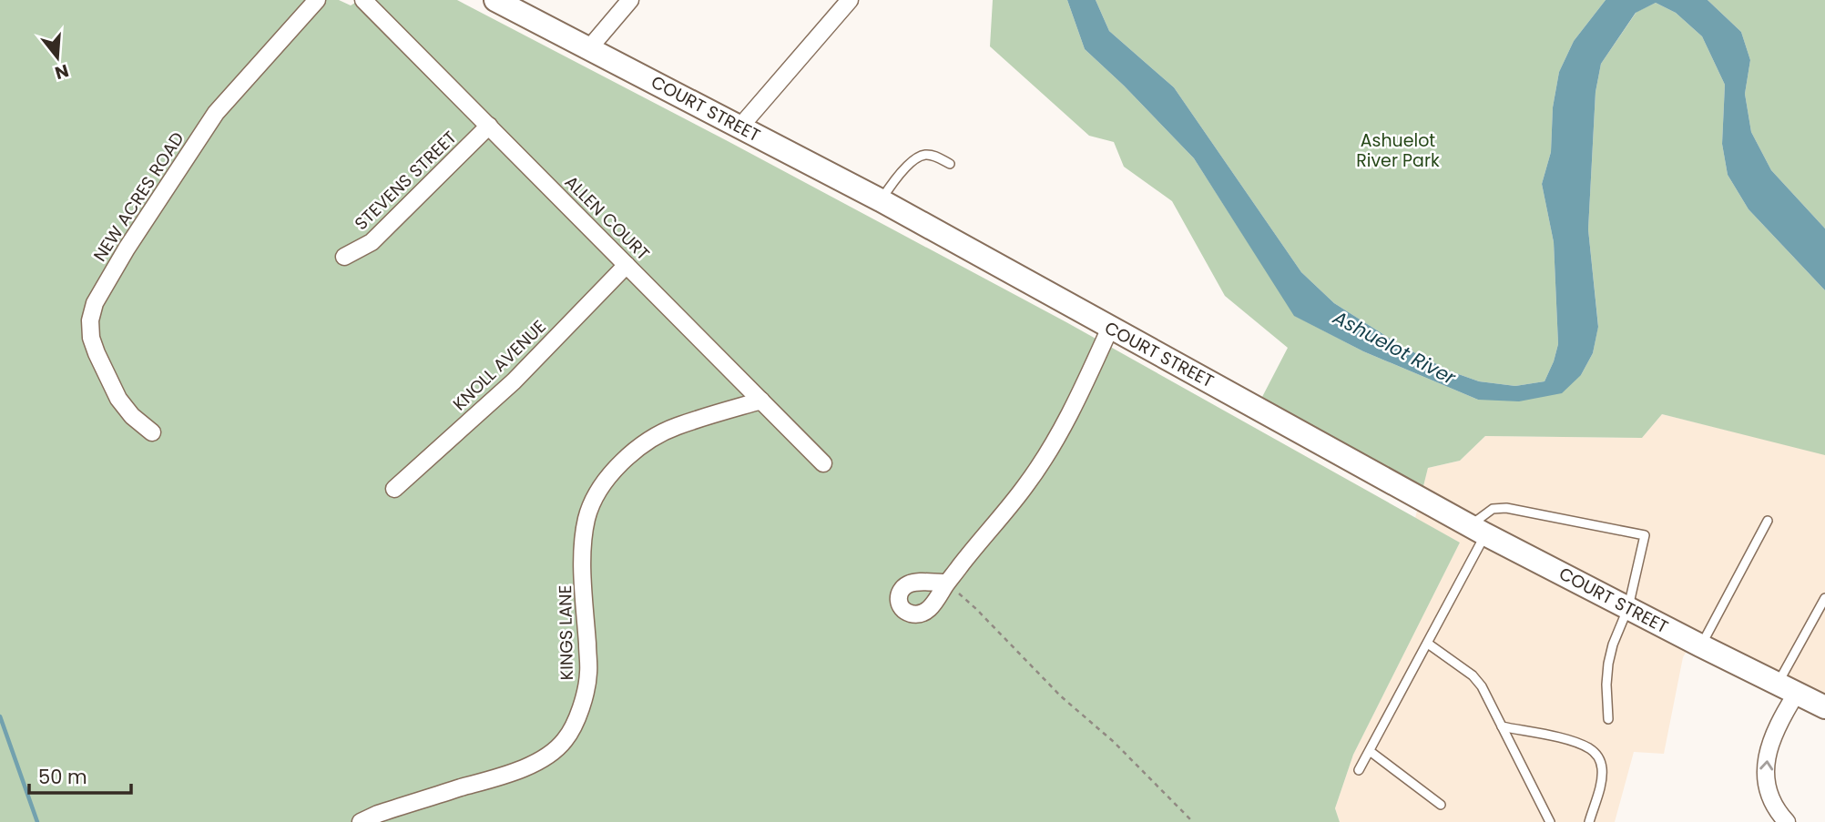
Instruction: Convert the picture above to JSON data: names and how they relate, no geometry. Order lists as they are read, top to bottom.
{
  "streets": {
    "main road": ["COURT STREET"],
    "street": [
      "STEVENS STREET",
      "NEW ACRES ROAD",
      "ALLEN COURT",
      "KNOLL AVENUE",
      "KINGS LANE"
    ]
  },
  "crossings": [
    ["STEVENS STREET", "ALLEN COURT"],
    ["ALLEN COURT", "KNOLL AVENUE"],
    ["ALLEN COURT", "KINGS LANE"]
  ],
  "water": ["Ashuelot River"],
  "parks": ["Ashuelot River Park"],
  "scale_bar": "50 m",
  "north": "bottom"
}
